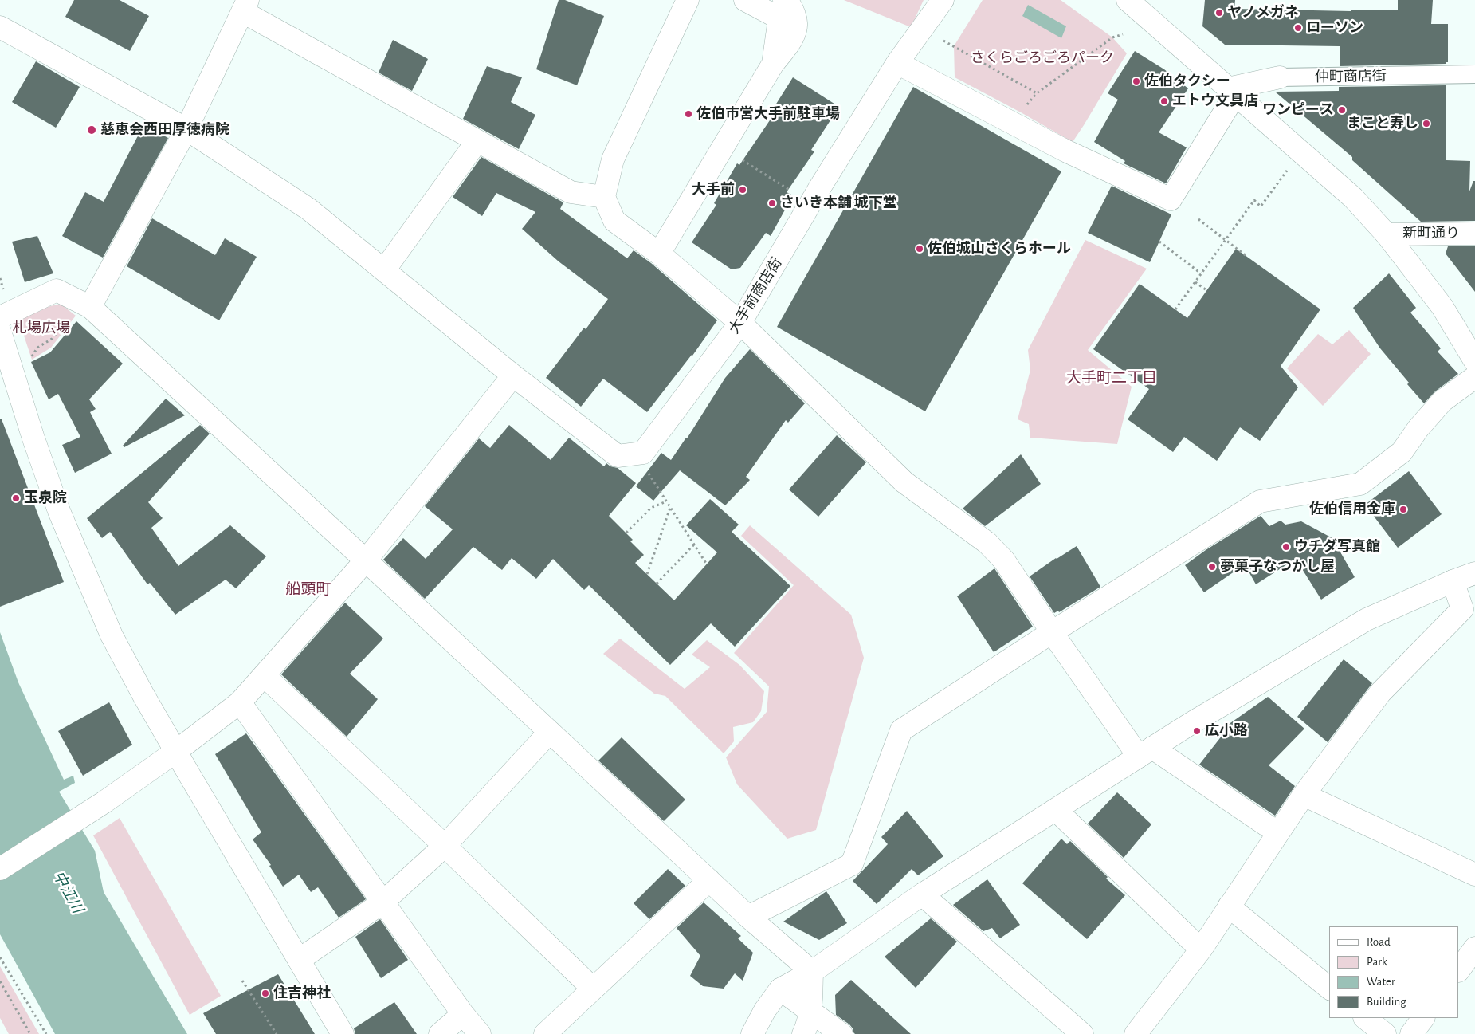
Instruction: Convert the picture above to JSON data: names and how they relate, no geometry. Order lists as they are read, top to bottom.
{
  "streets": {
    "street": ["仲町商店街", "新町通り", "大手前商店街"]
  },
  "districts": ["大手町二丁目", "船頭町"],
  "water": ["中江川"],
  "parks": ["さくらごろごろパーク", "札場広場"],
  "places": [
    "ヤノメガネ",
    "ローソン",
    "佐伯タクシー",
    "エトウ文具店",
    "ワンピース",
    "佐伯市営大手前駐車場",
    "まこと寿し",
    "慈恵会西田厚徳病院",
    "大手前",
    "さいき本舗 城下堂",
    "佐伯城山さくらホール",
    "玉泉院",
    "佐伯信用金庫",
    "ウチダ写真館",
    "夢菓子なつかし屋",
    "広小路",
    "住吉神社"
  ],
  "legend": [
    "Road",
    "Park",
    "Water",
    "Building"
  ]
}
